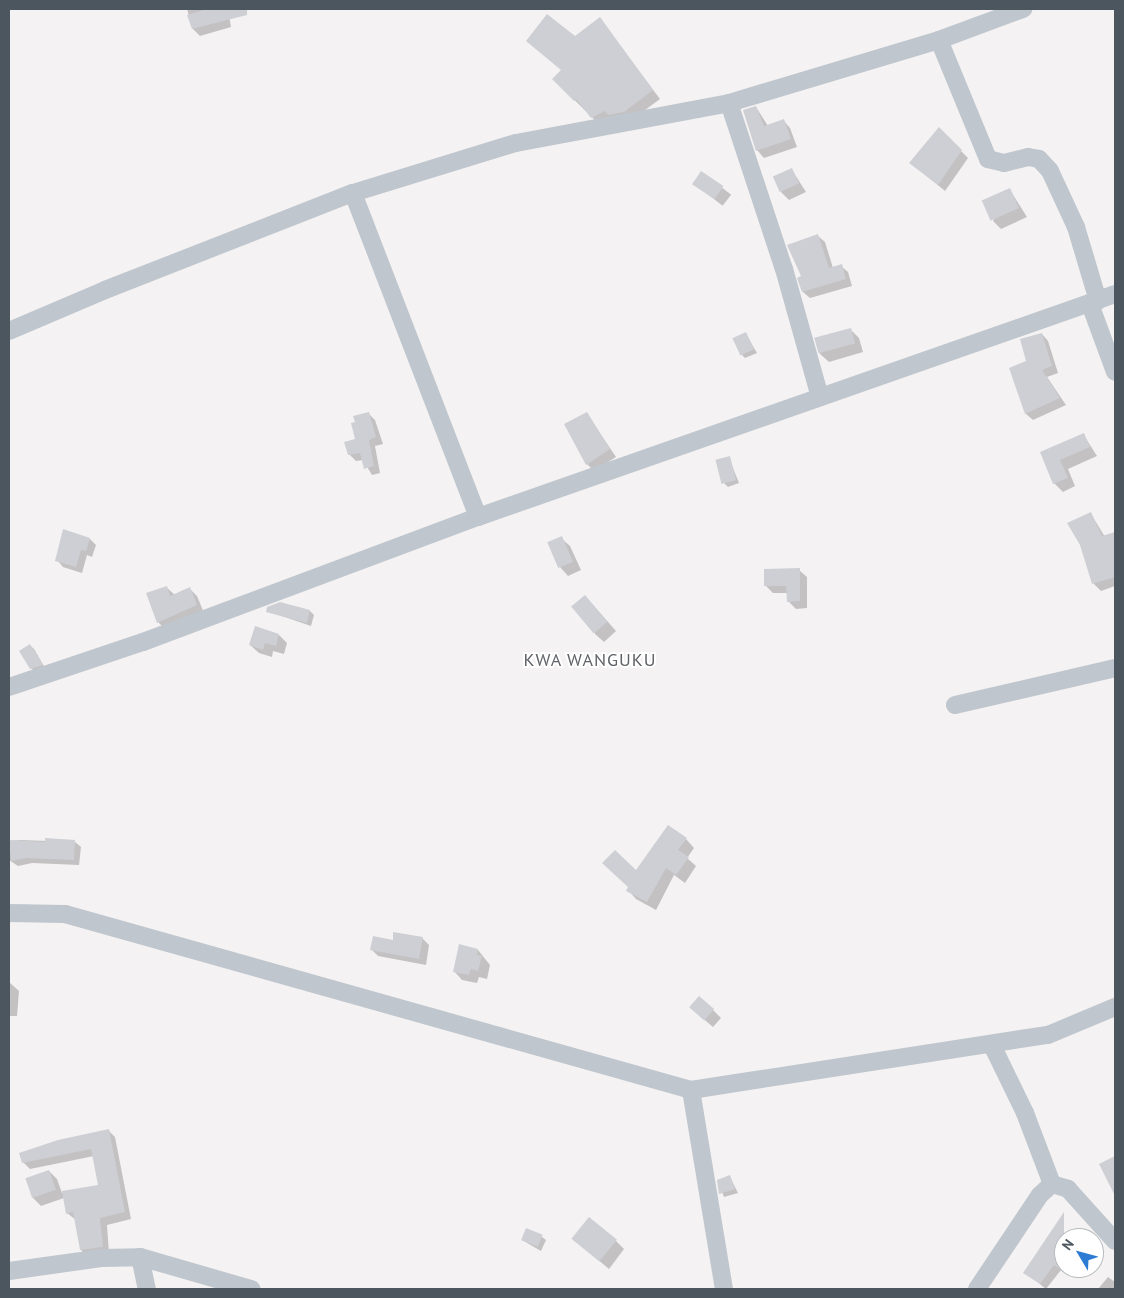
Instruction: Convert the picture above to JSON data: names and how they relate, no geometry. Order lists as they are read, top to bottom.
{
  "districts": ["KWA WANGUKU"],
  "north": "top left"
}
